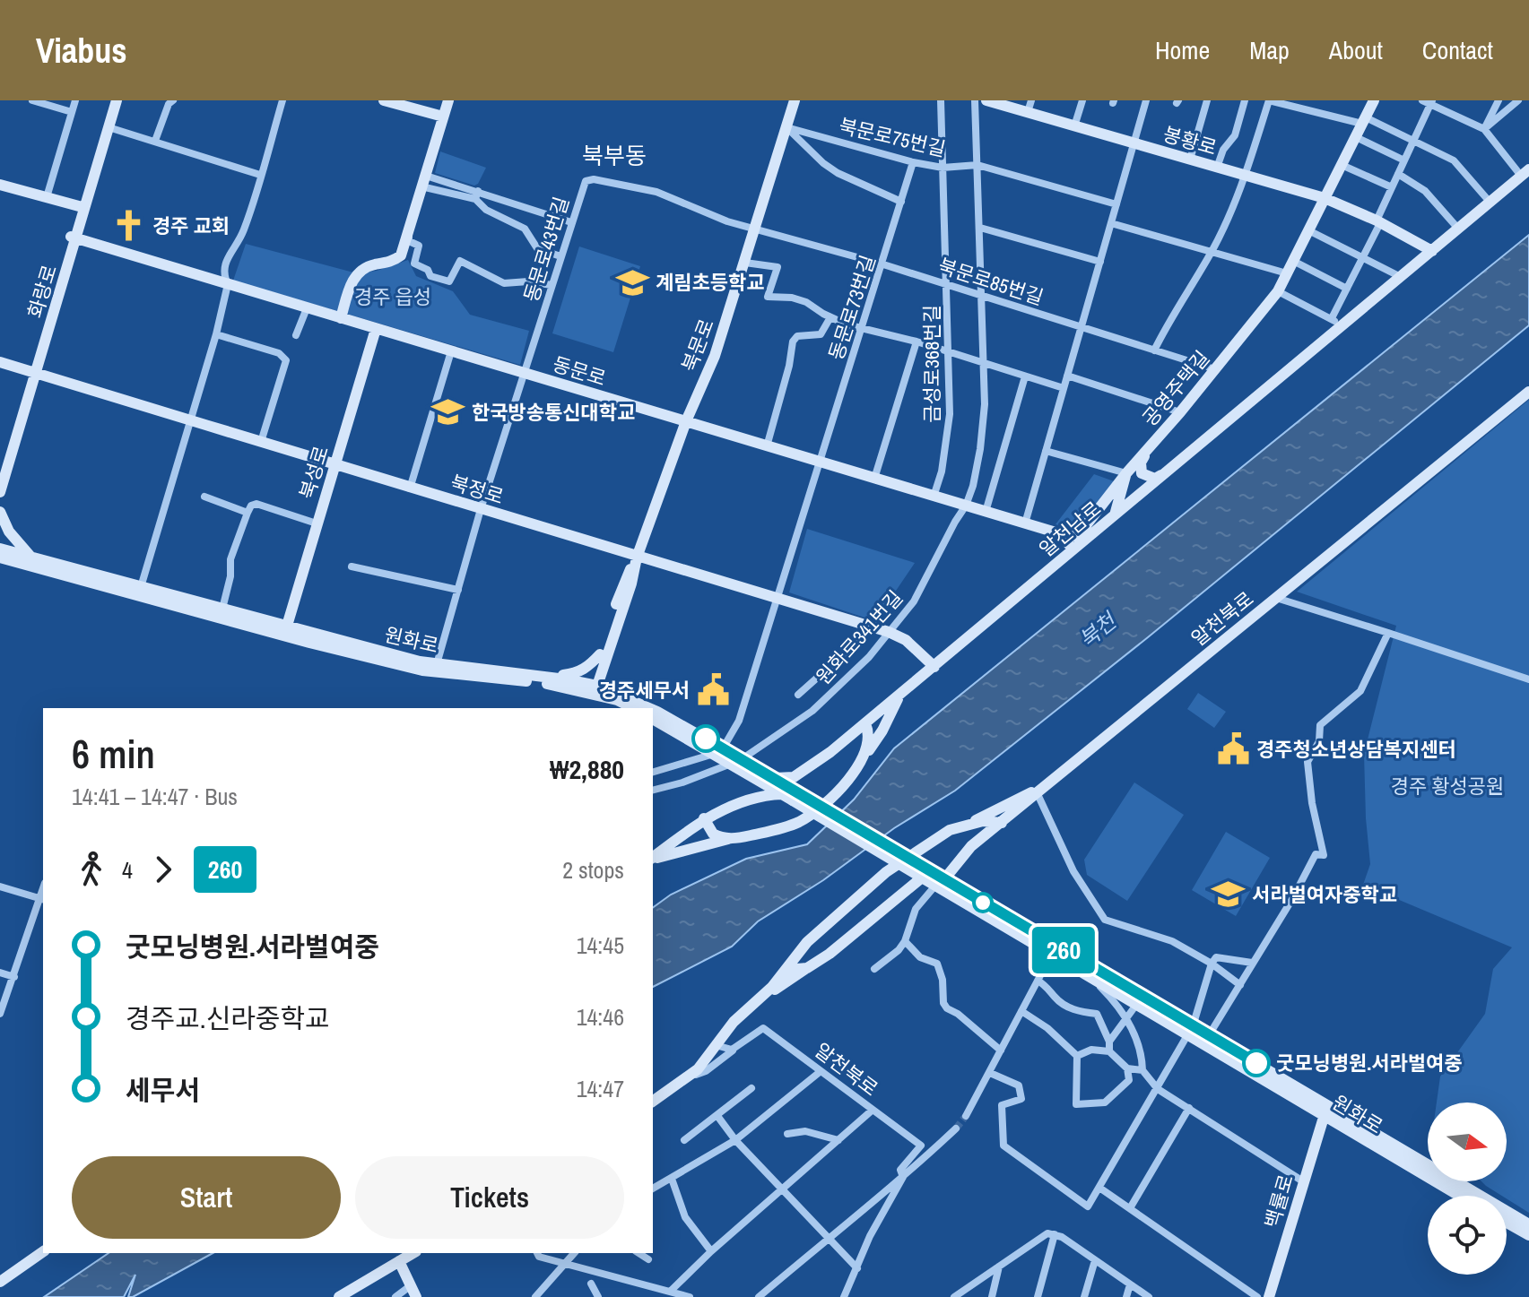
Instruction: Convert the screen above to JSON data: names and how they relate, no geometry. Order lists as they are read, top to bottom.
{
  "streets": {
    "street": [
      "북문로75번길",
      "봉황로",
      "동문로43번길",
      "북문로85번길",
      "화랑로",
      "동문로73번길",
      "북문로",
      "금성로368번길",
      "동문로",
      "공영주택길",
      "북성로",
      "북정로",
      "알천남로",
      "알천북로",
      "원화로341번길",
      "원화로",
      "백률로"
    ]
  },
  "crossings": [
    ["북문로75번길", "동문로73번길"],
    ["북문로75번길", "북문로"],
    ["북문로75번길", "금성로368번길"],
    ["북문로75번길", "원화로341번길"],
    ["봉황로", "공영주택길"],
    ["봉황로", "알천남로"],
    ["동문로43번길", "북문로85번길"],
    ["동문로43번길", "북문로"],
    ["동문로43번길", "동문로"],
    ["동문로43번길", "북정로"],
    ["동문로43번길", "원화로"],
    ["북문로85번길", "동문로73번길"],
    ["북문로85번길", "북문로"],
    ["북문로85번길", "금성로368번길"],
    ["북문로85번길", "공영주택길"],
    ["북문로85번길", "원화로341번길"],
    ["화랑로", "동문로"],
    ["화랑로", "북정로"],
    ["동문로73번길", "동문로"],
    ["동문로73번길", "북정로"],
    ["동문로73번길", "원화로"],
    ["북문로", "동문로"],
    ["북문로", "북정로"],
    ["북문로", "원화로"],
    ["금성로368번길", "동문로"],
    ["동문로", "북성로"],
    ["동문로", "알천남로"],
    ["동문로", "원화로341번길"],
    ["공영주택길", "알천남로"],
    ["북성로", "북정로"],
    ["북성로", "원화로"],
    ["북정로", "알천남로"],
    ["북정로", "원화로341번길"],
    ["알천북로", "원화로"],
    ["원화로341번길", "원화로"],
    ["원화로", "백률로"]
  ],
  "districts": ["북부동"],
  "water": ["북천"],
  "parks": ["경주 읍성", "경주 황성공원"],
  "places": {
    "church": ["경주 교회"],
    "school or university": ["계림초등학교", "한국방송통신대학교", "서라벌여자중학교"],
    "public building": ["경주세무서", "경주청소년상담복지센터"],
    "other": ["굿모닝병원.서라벌여중"]
  },
  "lines": ["bus line 260"],
  "north": "right",
  "page": {
    "header": "Viabus",
    "nav": [
      "Home",
      "Map",
      "About",
      "Contact"
    ],
    "on_map": "260",
    "heading": ["6 min", "14:41 – 14:47 · Bus", "₩2,880"],
    "legs": ["4", "260", "2 stops"],
    "list": [
      {
        "name": "굿모닝병원.서라벌여중",
        "value": "14:45"
      },
      {
        "name": "경주교.신라중학교",
        "value": "14:46"
      },
      {
        "name": "세무서",
        "value": "14:47"
      }
    ],
    "buttons": ["Start", "Tickets"]
  }
}
